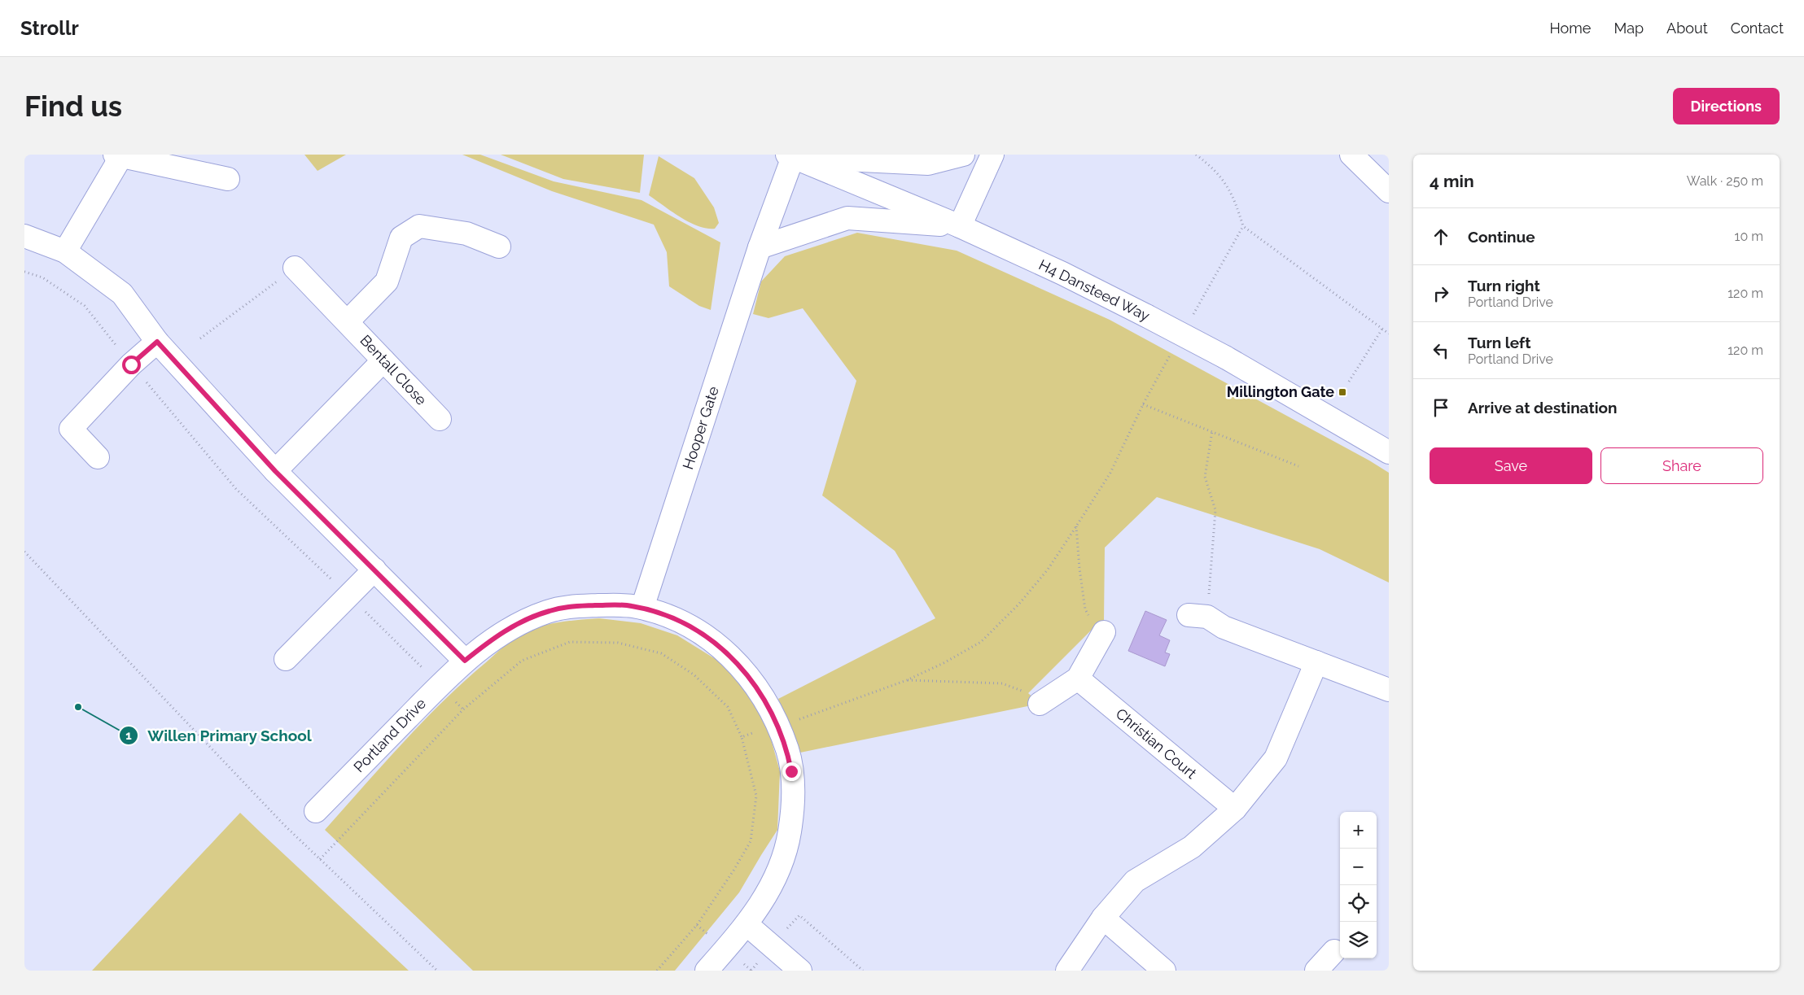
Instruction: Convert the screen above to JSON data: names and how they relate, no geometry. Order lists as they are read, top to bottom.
{
  "streets": {
    "street": [
      "H4 Dansteed Way",
      "Bentall Close",
      "Hooper Gate",
      "Portland Drive",
      "Christian Court"
    ]
  },
  "crossings": [
    ["H4 Dansteed Way", "Hooper Gate"],
    ["Hooper Gate", "Portland Drive"]
  ],
  "places": {
    "transit": ["Millington Gate"],
    "other": ["Willen Primary School"]
  },
  "page": {
    "header": "Strollr",
    "nav": [
      "Home",
      "Map",
      "About",
      "Contact"
    ],
    "buttons": [
      "Directions",
      ["Save", "Share"]
    ],
    "title": "Find us",
    "heading": ["4 min", "Walk · 250 m"],
    "list": [
      ["Continue", "10 m"],
      ["Turn right", "Portland Drive", "120 m"],
      ["Turn left", "Portland Drive", "120 m"],
      "Arrive at destination"
    ],
    "map_buttons": ["+", "−"]
  }
}
